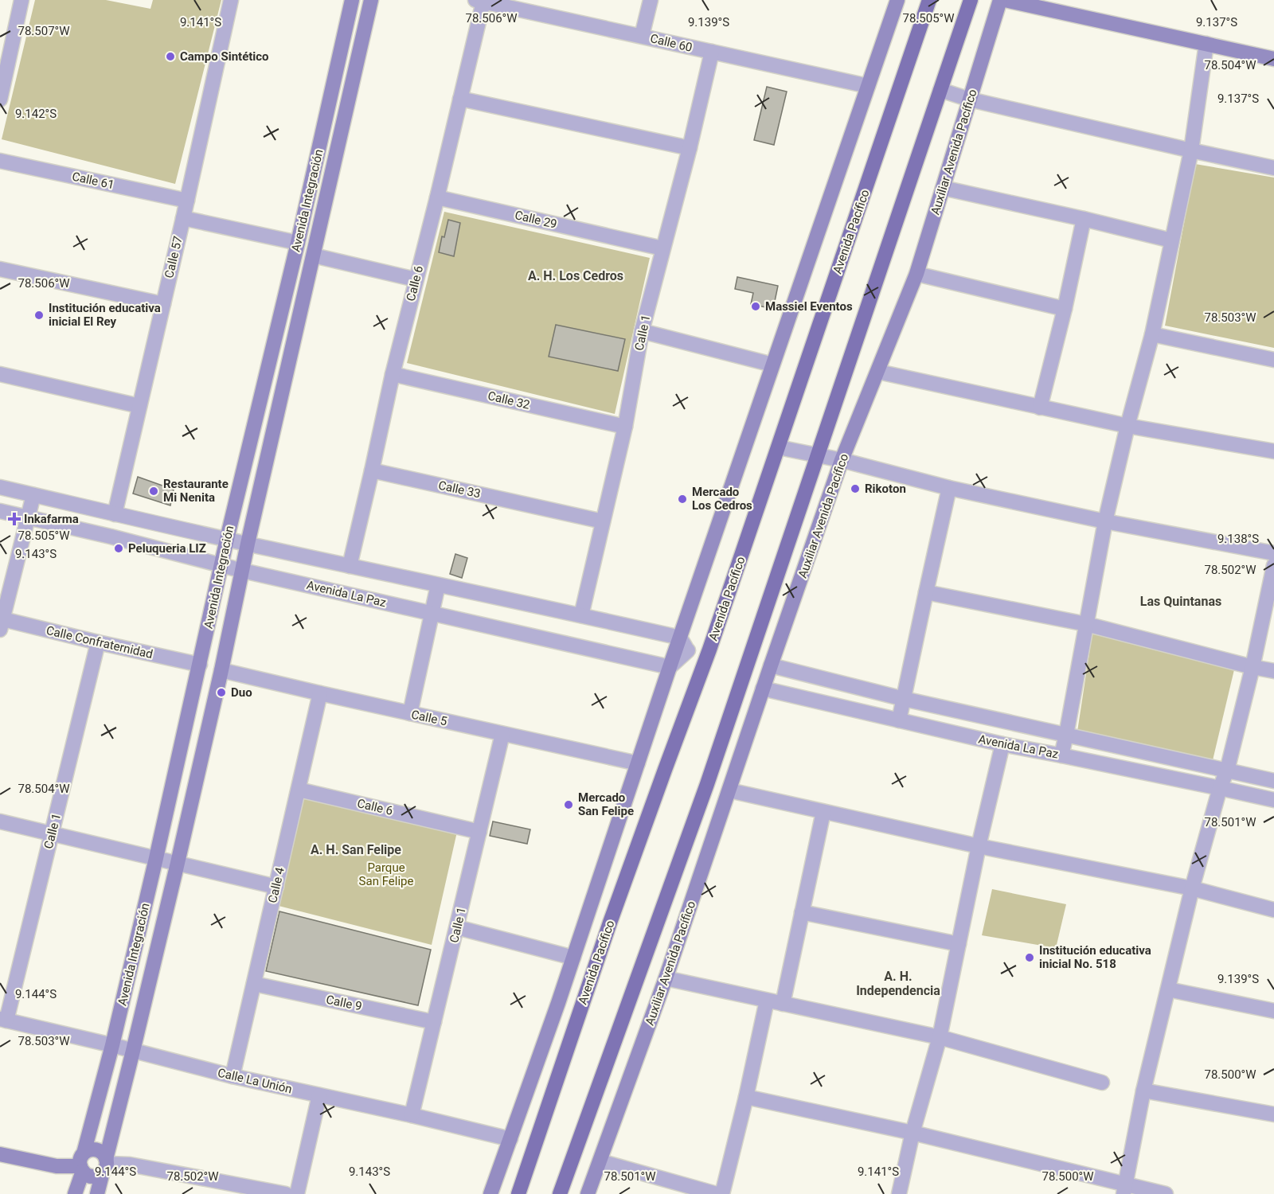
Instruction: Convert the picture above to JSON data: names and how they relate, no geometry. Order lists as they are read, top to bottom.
{
  "streets": {
    "main road": ["Auxiliar Avenida Pacífico", "Avenida Integración", "Avenida Pacífico"],
    "street": [
      "Calle 60",
      "Calle 61",
      "Calle 29",
      "Calle 57",
      "Calle 6",
      "Calle 1",
      "Calle 32",
      "Calle 33",
      "Avenida La Paz",
      "Calle Confraternidad",
      "Calle 5",
      "Calle 4",
      "Calle 9",
      "Calle La Unión"
    ]
  },
  "crossings": [
    ["Calle 60", "Calle 6"],
    ["Calle 60", "Calle 1"],
    ["Auxiliar Avenida Pacífico", "Avenida La Paz"],
    ["Calle 61", "Calle 57"],
    ["Avenida Integración", "Avenida La Paz"],
    ["Avenida Integración", "Calle Confraternidad"],
    ["Avenida Integración", "Calle La Unión"],
    ["Calle 29", "Calle 6"],
    ["Calle 29", "Calle 1"],
    ["Calle 6", "Calle 1"],
    ["Calle 6", "Calle 32"],
    ["Calle 6", "Calle 33"],
    ["Calle 6", "Calle 4"],
    ["Calle 1", "Calle 32"],
    ["Calle 1", "Calle 33"],
    ["Calle 1", "Calle Confraternidad"],
    ["Calle 1", "Calle 5"],
    ["Calle 1", "Calle 9"],
    ["Calle 1", "Calle La Unión"],
    ["Calle 5", "Calle 4"],
    ["Calle 4", "Calle 9"],
    ["Calle 4", "Calle La Unión"]
  ],
  "districts": [
    "A. H. Los Cedros",
    "Las Quintanas",
    "A. H. San Felipe",
    "A. H. Independencia"
  ],
  "parks": ["Parque San Felipe"],
  "places": {
    "other": [
      "Campo Sintético",
      "Massiel Eventos",
      "Institución educativa inicial El Rey",
      "Rikoton",
      "Restaurante Mi Nenita",
      "Mercado Los Cedros",
      "Peluqueria LIZ",
      "Duo",
      "Mercado San Felipe",
      "Institución educativa inicial No. 518"
    ],
    "health": ["Inkafarma"]
  },
  "coordinates": [
    "78.505°W",
    "78.506°W",
    "9.141°S",
    "9.139°S",
    "9.137°S",
    "78.507°W",
    "78.504°W",
    "9.142°S",
    "78.503°W",
    "9.138°S",
    "9.143°S",
    "78.502°W",
    "78.501°W",
    "9.144°S",
    "78.500°W"
  ]
}
